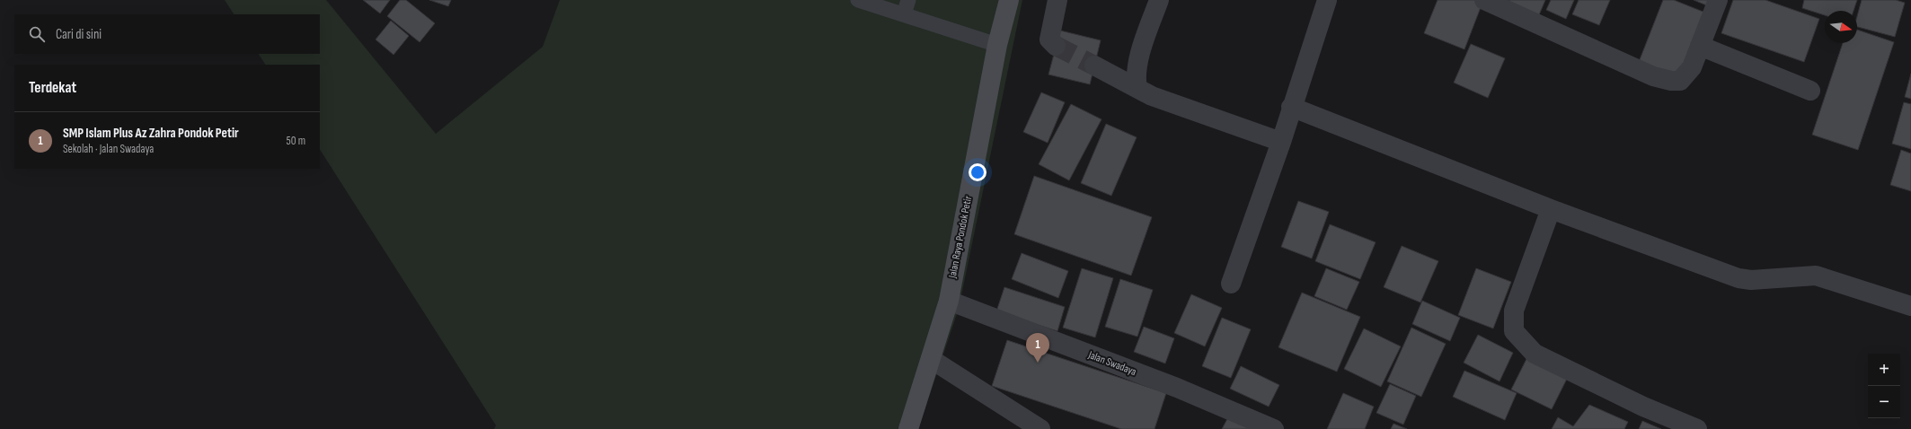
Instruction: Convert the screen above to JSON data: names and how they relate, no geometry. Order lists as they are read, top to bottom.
{
  "streets": {
    "main road": ["Jalan Raya Pondok Petir"],
    "street": ["Jalan Swadaya"]
  },
  "crossings": [
    ["Jalan Raya Pondok Petir", "Jalan Swadaya"]
  ],
  "north": "right",
  "page": {
    "search": "Cari di sini",
    "heading": "Terdekat",
    "list": [
      {
        "mark": "1",
        "name": "SMP Islam Plus Az Zahra Pondok Petir",
        "note": "Sekolah · Jalan Swadaya",
        "value": "50 m"
      }
    ],
    "pins": "1",
    "map_buttons": ["+", "−"]
  }
}
